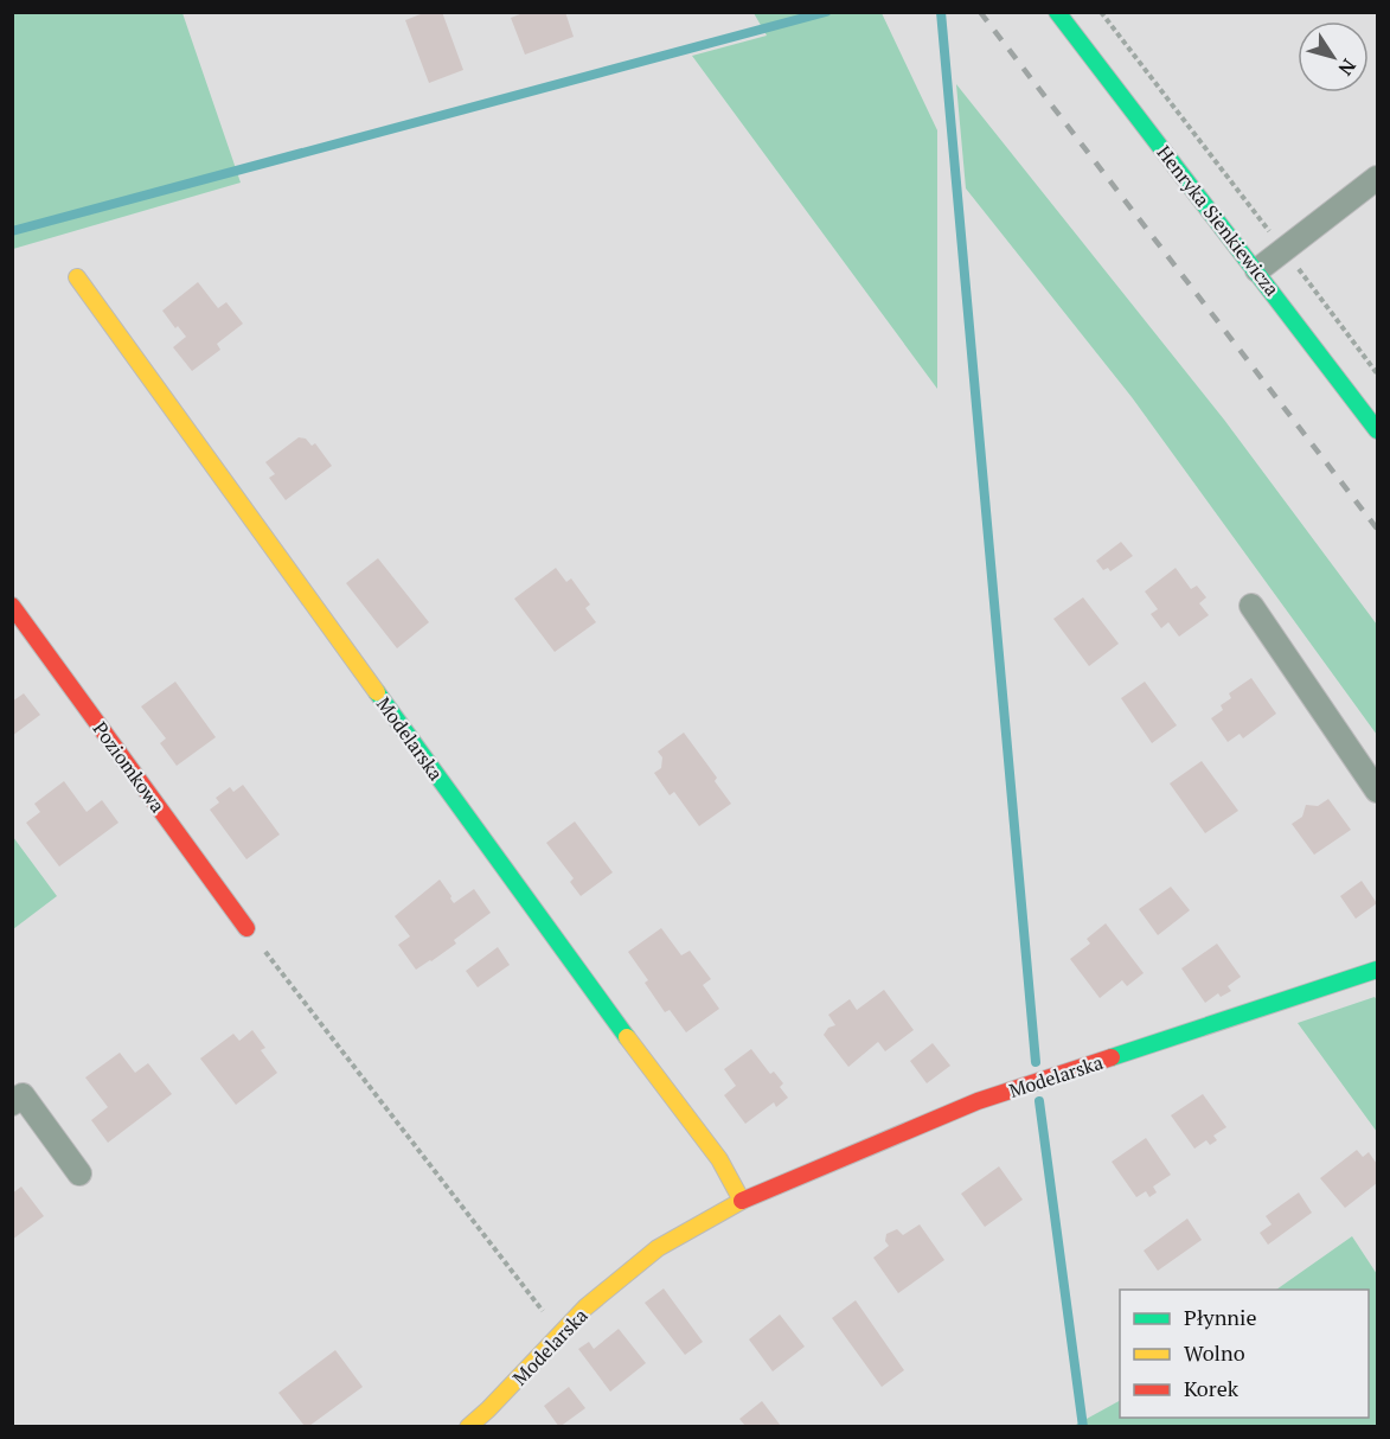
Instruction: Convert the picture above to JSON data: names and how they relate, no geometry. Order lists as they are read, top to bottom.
{
  "streets": {
    "street": ["Henryka Sienkiewicza", "Modelarska", "Poziomkowa"]
  },
  "legend": ["Płynnie", "Wolno", "Korek"],
  "north": "bottom right"
}
